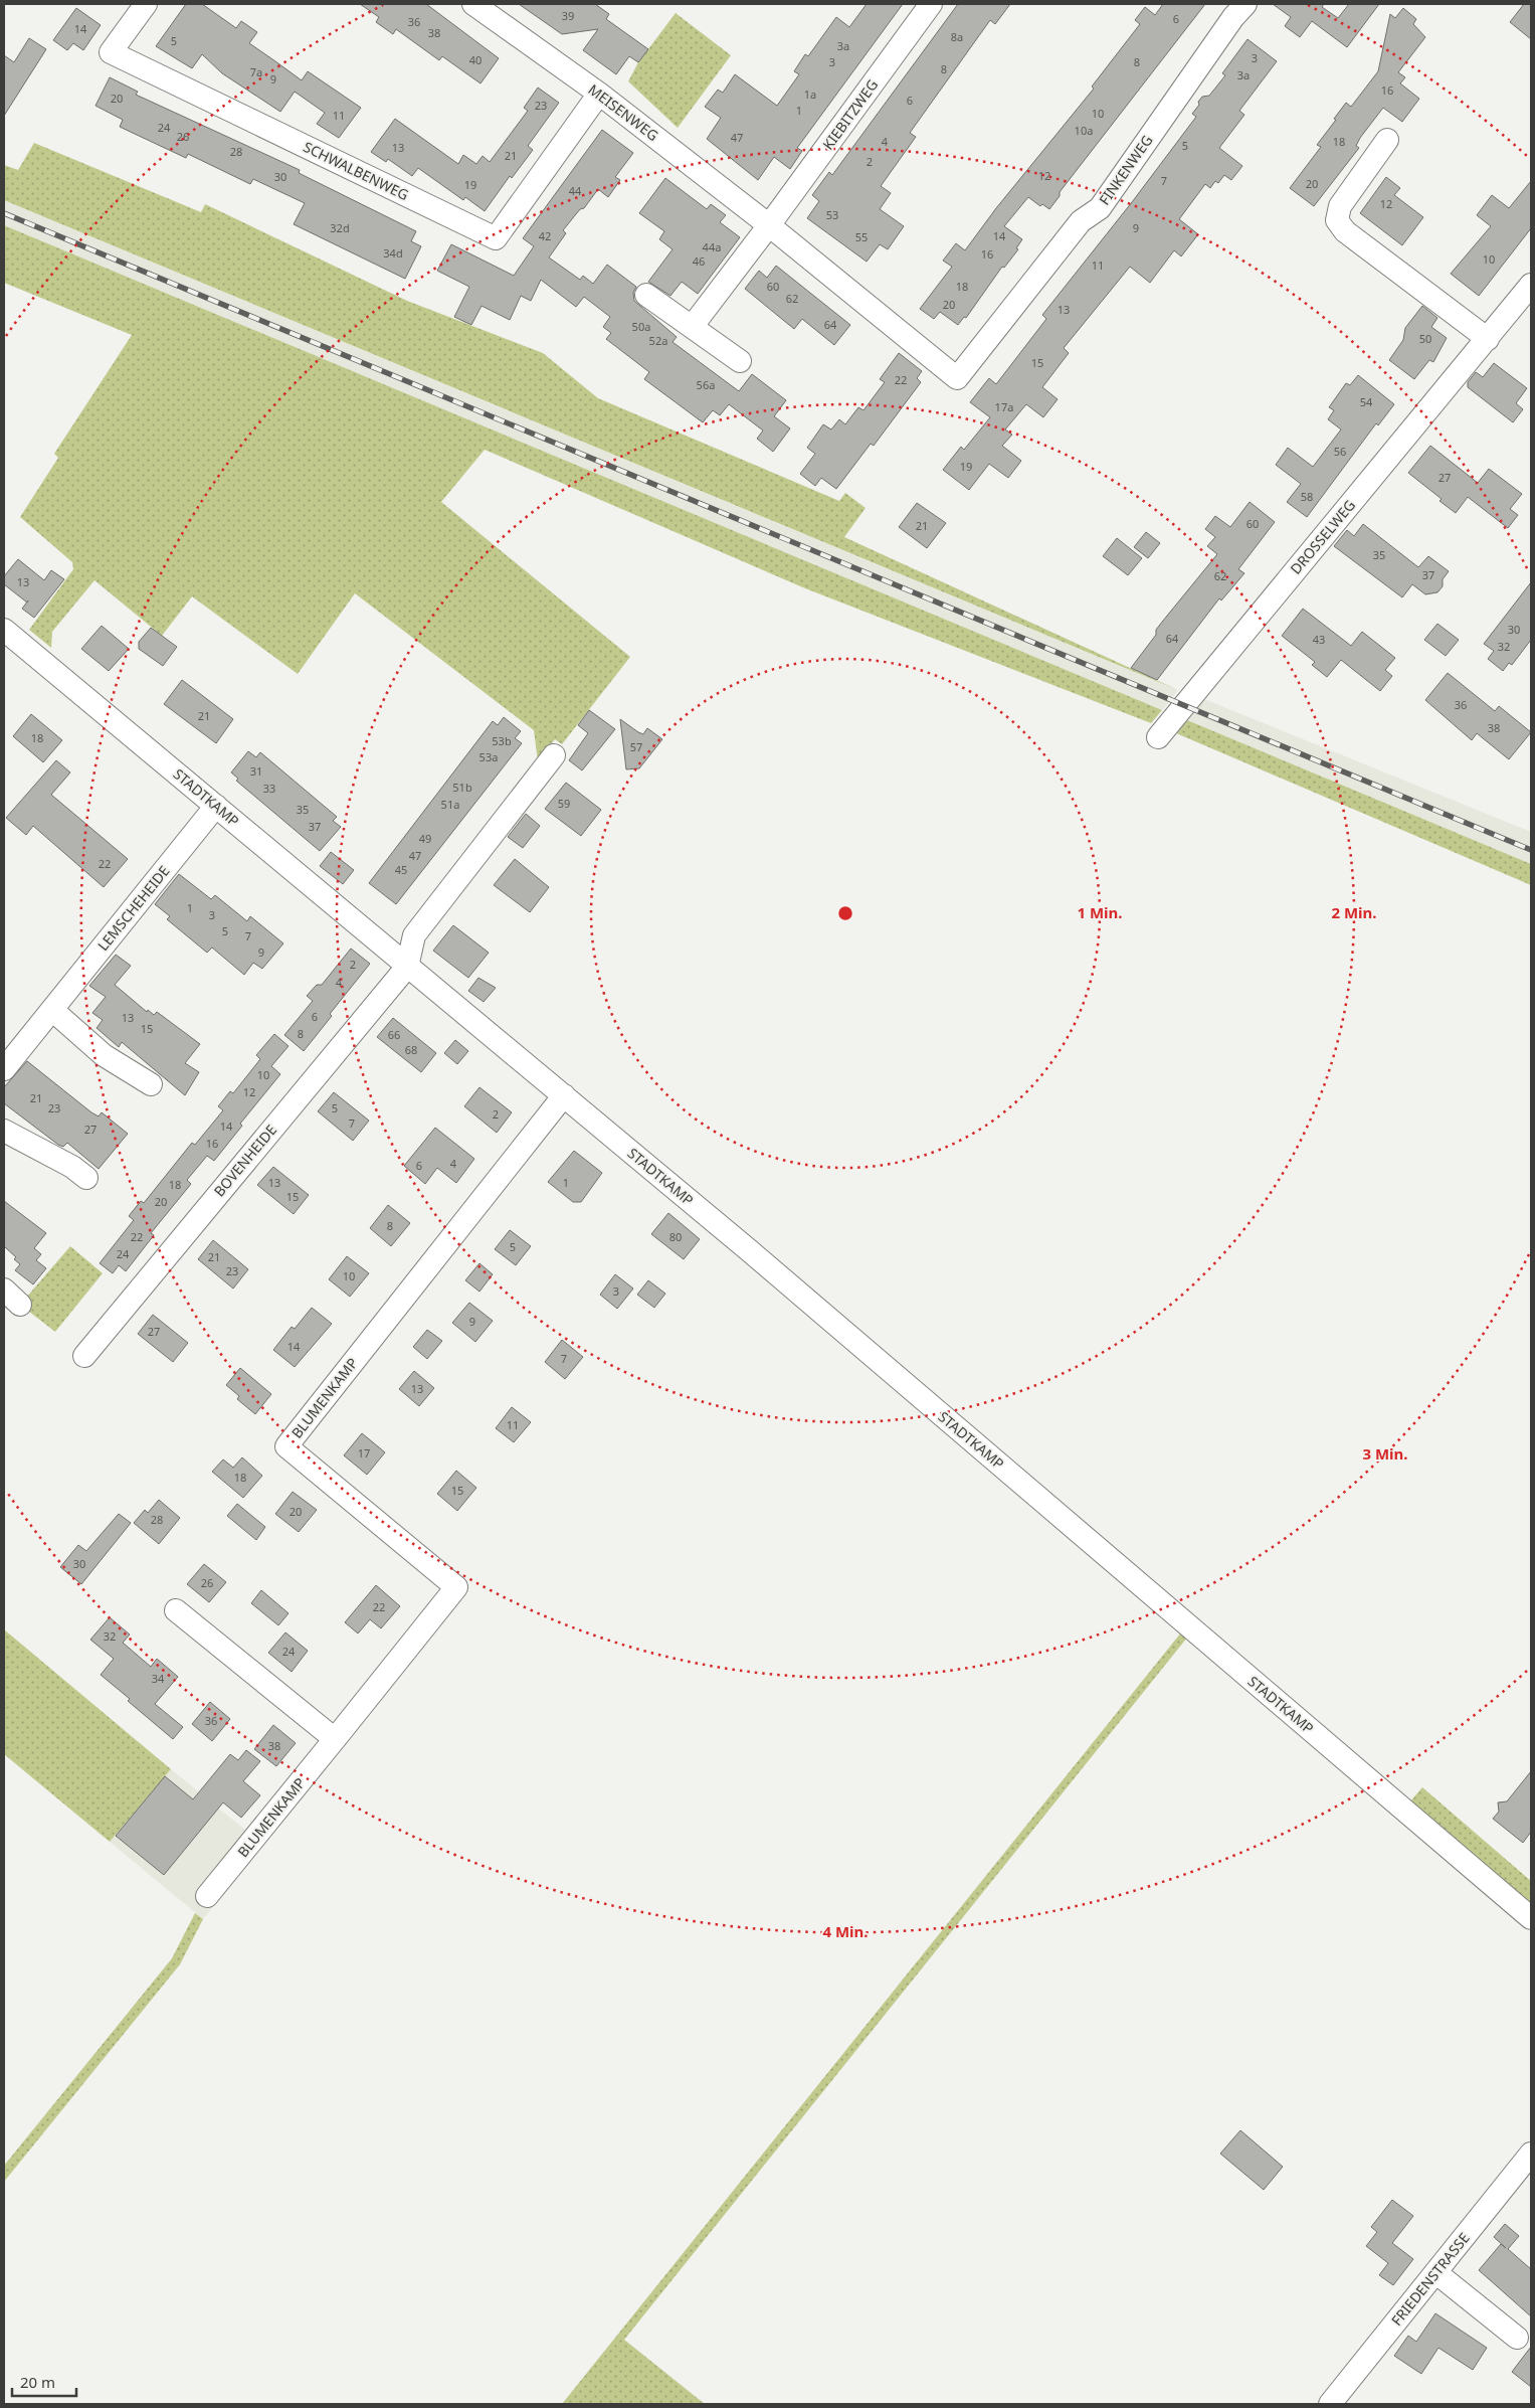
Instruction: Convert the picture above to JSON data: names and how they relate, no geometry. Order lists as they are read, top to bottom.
{
  "streets": {
    "street": [
      "MEISENWEG",
      "KIEBITZWEG",
      "FINKENWEG",
      "SCHWALBENWEG",
      "DROSSELWEG",
      "STADTKAMP",
      "LEMSCHEHEIDE",
      "BOVENHEIDE",
      "BLUMENKAMP",
      "FRIEDENSTRASSE"
    ]
  },
  "crossings": [
    ["MEISENWEG", "KIEBITZWEG"],
    ["MEISENWEG", "FINKENWEG"],
    ["MEISENWEG", "SCHWALBENWEG"],
    ["STADTKAMP", "LEMSCHEHEIDE"],
    ["STADTKAMP", "BOVENHEIDE"],
    ["STADTKAMP", "BLUMENKAMP"]
  ],
  "house_numbers": [
    "39",
    "6",
    "36",
    "14",
    "38",
    "8a",
    "5",
    "3a",
    "3",
    "40",
    "3",
    "8",
    "8",
    "7a",
    "3a",
    "9",
    "16",
    "1a",
    "20",
    "6",
    "23",
    "1",
    "10",
    "11",
    "24",
    "10a",
    "26",
    "47",
    "4",
    "18",
    "5",
    "13",
    "28",
    "21",
    "2",
    "12",
    "30",
    "7",
    "20",
    "19",
    "44",
    "12",
    "53",
    "32d",
    "9",
    "42",
    "14",
    "55",
    "44a",
    "34d",
    "16",
    "10",
    "46",
    "11",
    "60",
    "18",
    "62",
    "20",
    "13",
    "64",
    "50a",
    "50",
    "52a",
    "15",
    "22",
    "56a",
    "54",
    "17a",
    "56",
    "19",
    "27",
    "58",
    "60",
    "21",
    "35",
    "37",
    "62",
    "13",
    "30",
    "64",
    "43",
    "32",
    "36",
    "21",
    "38",
    "18",
    "53b",
    "57",
    "53a",
    "31",
    "51b",
    "33",
    "59",
    "51a",
    "35",
    "37",
    "49",
    "47",
    "22",
    "45",
    "1",
    "3",
    "5",
    "7",
    "9",
    "2",
    "4",
    "6",
    "13",
    "15",
    "8",
    "66",
    "68",
    "10",
    "12",
    "21",
    "23",
    "5",
    "2",
    "7",
    "14",
    "27",
    "16",
    "4",
    "6",
    "13",
    "1",
    "18",
    "15",
    "20",
    "8",
    "22",
    "80",
    "5",
    "24",
    "21",
    "23",
    "10",
    "3",
    "9",
    "27",
    "14",
    "7",
    "13",
    "11",
    "17",
    "18",
    "15",
    "20",
    "28",
    "30",
    "26",
    "22",
    "32",
    "24",
    "34",
    "36",
    "38"
  ],
  "scale_bar": "20 m",
  "rings": [
    "1 Min.",
    "2 Min.",
    "3 Min.",
    "4 Min."
  ]
}
